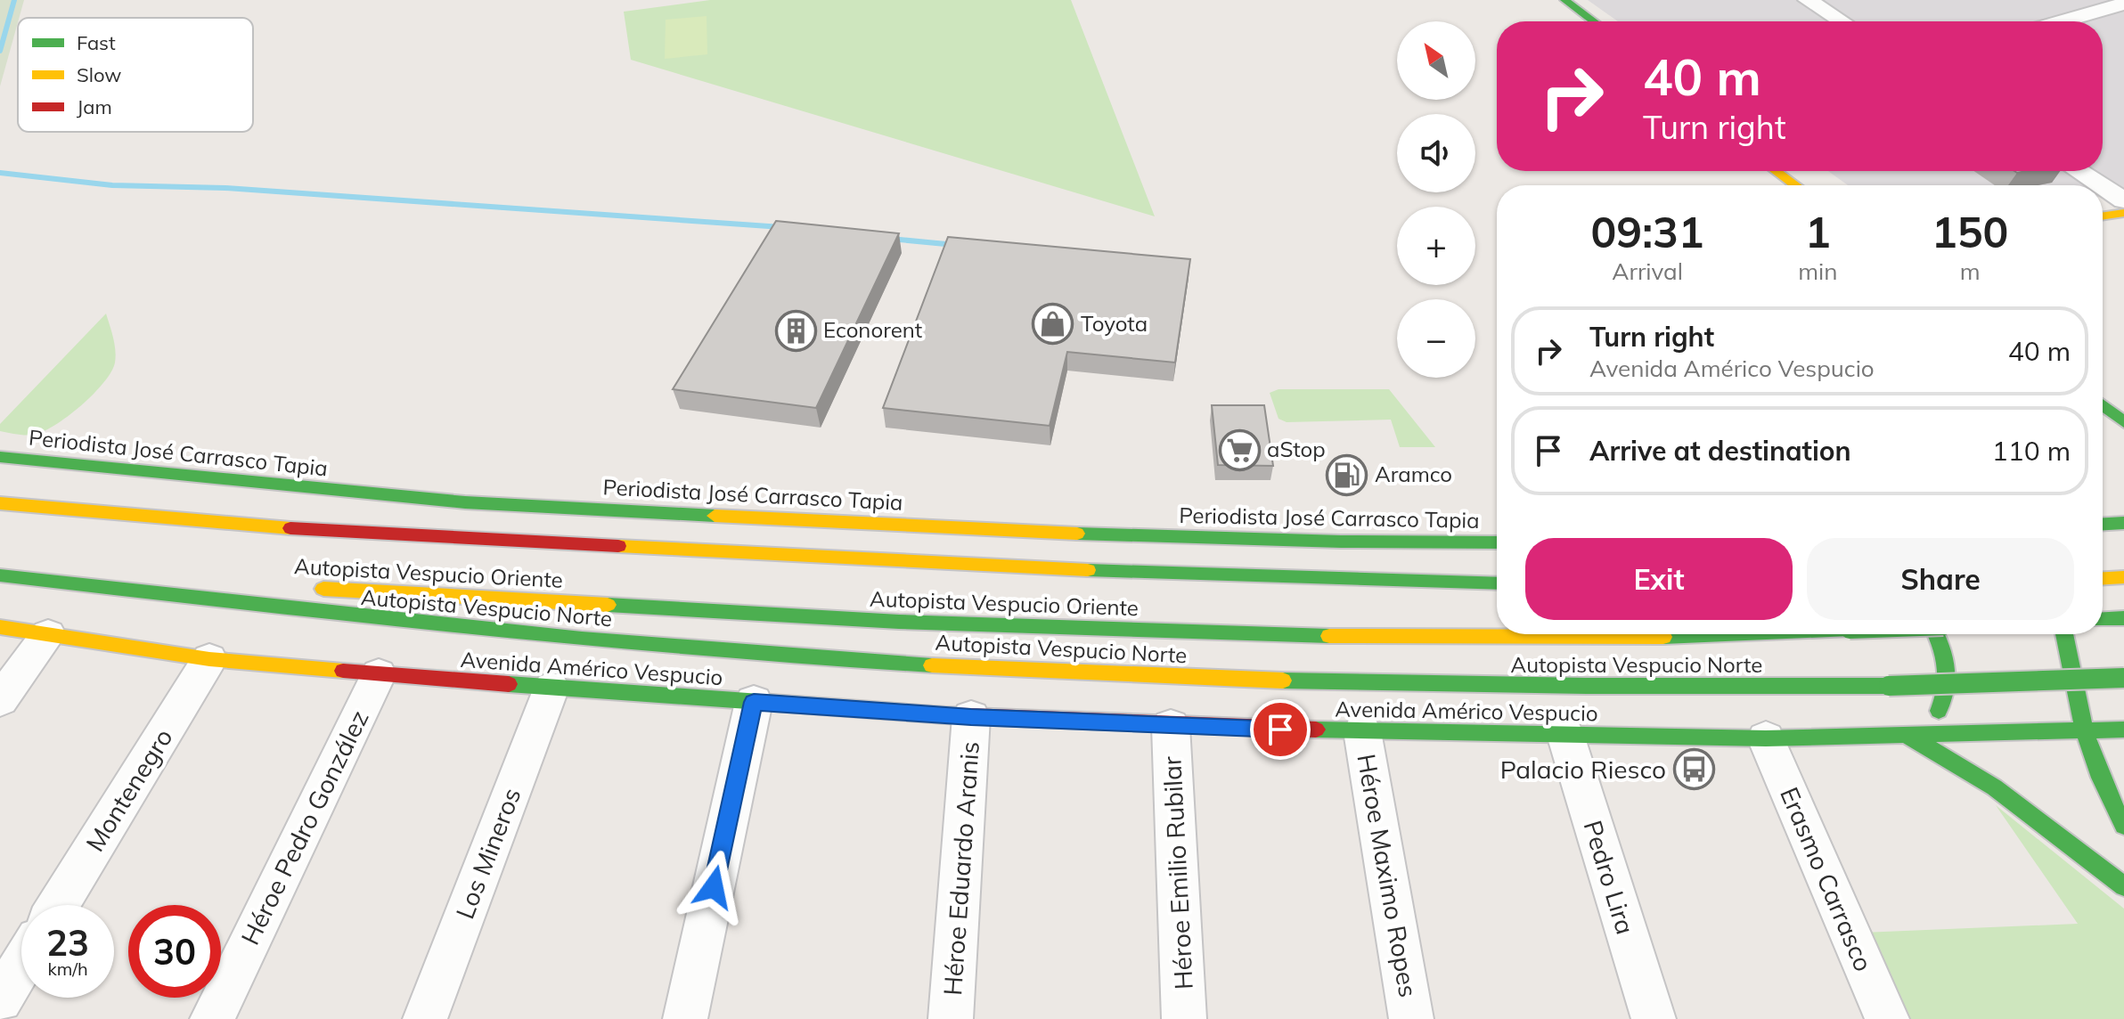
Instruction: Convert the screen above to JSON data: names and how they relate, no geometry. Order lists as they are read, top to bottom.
{
  "streets": {
    "main road": [
      "Periodista José Carrasco Tapia",
      "Autopista Vespucio Oriente",
      "Autopista Vespucio Norte",
      "Avenida Américo Vespucio"
    ],
    "street": [
      "Montenegro",
      "Héroe Pedro González",
      "Los Mineros",
      "Héroe Eduardo Aranis",
      "Héroe Emilio Rubilar",
      "Héroe Maximo Ropes",
      "Pedro Lira",
      "Erasmo Carrasco"
    ]
  },
  "crossings": [
    ["Avenida Américo Vespucio", "Montenegro"],
    ["Avenida Américo Vespucio", "Héroe Pedro González"],
    ["Avenida Américo Vespucio", "Los Mineros"],
    ["Avenida Américo Vespucio", "Héroe Eduardo Aranis"],
    ["Avenida Américo Vespucio", "Héroe Emilio Rubilar"],
    ["Avenida Américo Vespucio", "Héroe Maximo Ropes"],
    ["Avenida Américo Vespucio", "Pedro Lira"],
    ["Avenida Américo Vespucio", "Erasmo Carrasco"]
  ],
  "places": {
    "shop": ["Toyota"],
    "building": ["Econorent"],
    "supermarket": ["aStop"],
    "fuel station": ["Aramco"],
    "bus stop": ["Palacio Riesco"]
  },
  "legend": ["Fast", "Slow", "Jam"],
  "north": "top left",
  "page": {
    "map_buttons": ["+", "−"],
    "turn": ["40 m", "Turn right"],
    "eta": [
      "09:31",
      "Arrival",
      "1",
      "min",
      "150",
      "m"
    ],
    "list": [
      {
        "name": "Turn right",
        "note": "Avenida Américo Vespucio",
        "value": "40 m"
      },
      {
        "name": "Arrive at destination",
        "value": "110 m"
      }
    ],
    "buttons": ["Exit", "Share"],
    "speed": "23 km/h",
    "limit": "30"
  }
}
